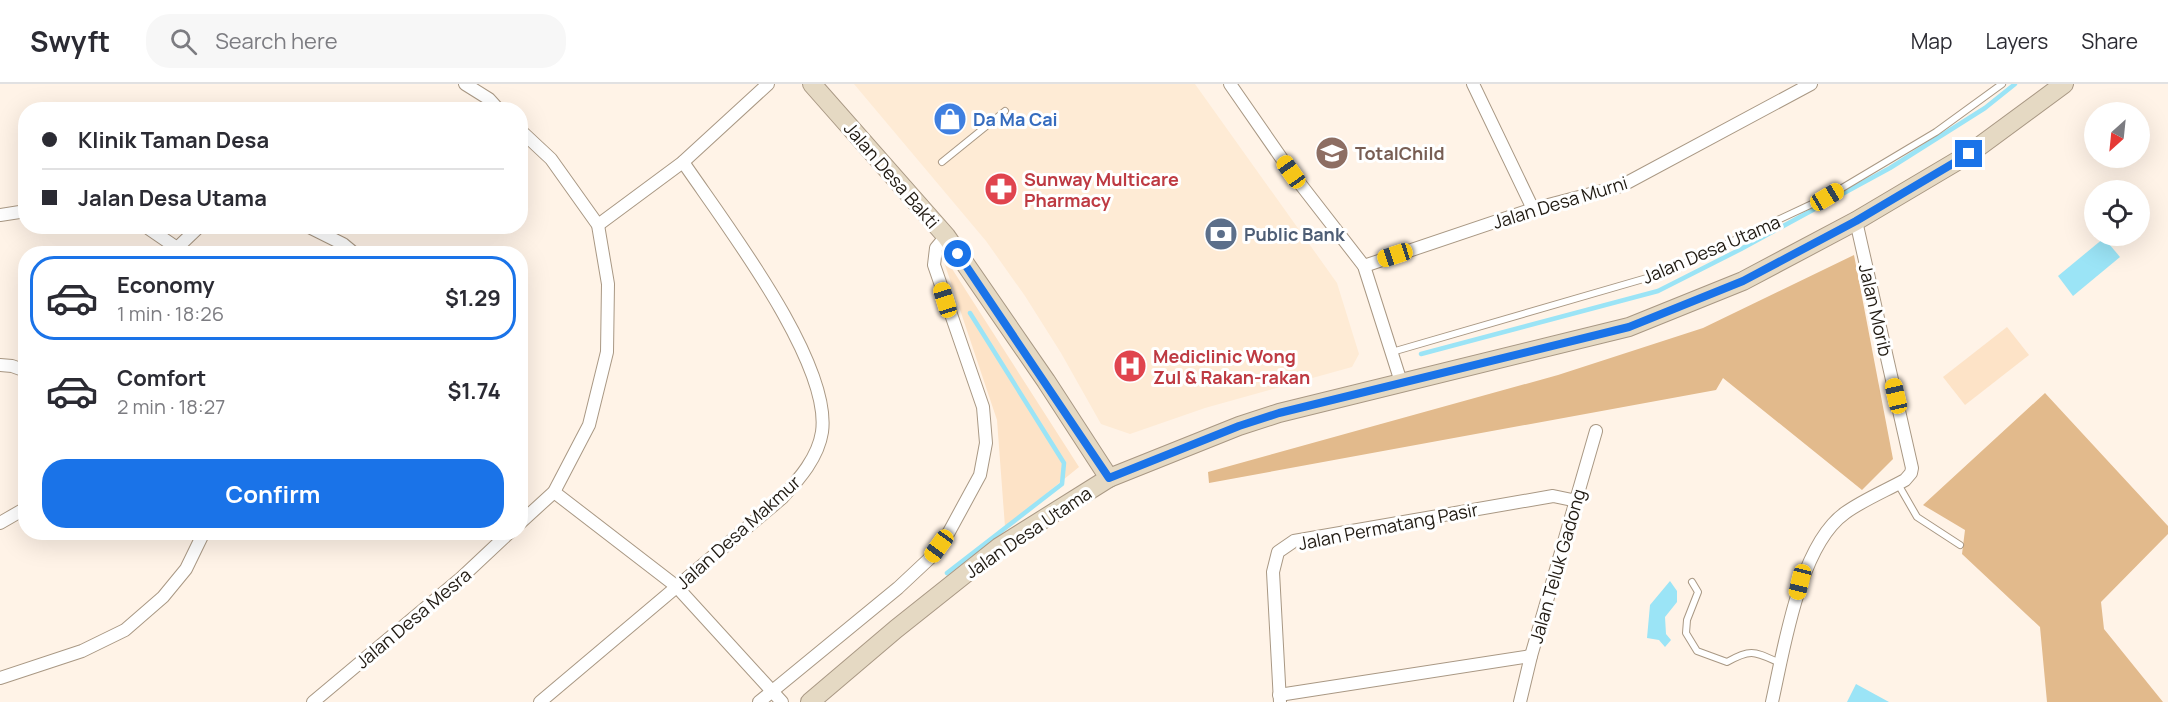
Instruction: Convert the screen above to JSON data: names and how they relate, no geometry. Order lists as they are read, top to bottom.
{
  "streets": {
    "street": [
      "Jalan Desa Bakti",
      "Jalan Desa Murni",
      "Jalan Desa Utama",
      "Jalan Morib",
      "Jalan Permatang Pasir",
      "Jalan Desa Makmur",
      "Jalan Teluk Gadong",
      "Jalan Desa Mesra"
    ]
  },
  "crossings": [
    ["Jalan Desa Bakti", "Jalan Desa Utama"],
    ["Jalan Desa Utama", "Jalan Morib"],
    ["Jalan Permatang Pasir", "Jalan Teluk Gadong"]
  ],
  "places": {
    "shop": ["Da Ma Cai"],
    "school or university": ["TotalChild"],
    "pharmacy": ["Sunway Multicare Pharmacy"],
    "bank": ["Public Bank"],
    "hospital": ["Mediclinic Wong Zul & Rakan-rakan"]
  },
  "north": "bottom left",
  "page": {
    "header": "Swyft",
    "search": "Search here",
    "nav": ["Map", "Layers", "Share"],
    "banner": ["Klinik Taman Desa", "Jalan Desa Utama"],
    "list": [
      {
        "name": "Economy",
        "note": "1 min · 18:26",
        "value": "$1.29"
      },
      {
        "name": "Comfort",
        "note": "2 min · 18:27",
        "value": "$1.74"
      }
    ],
    "buttons": "Confirm"
  }
}
